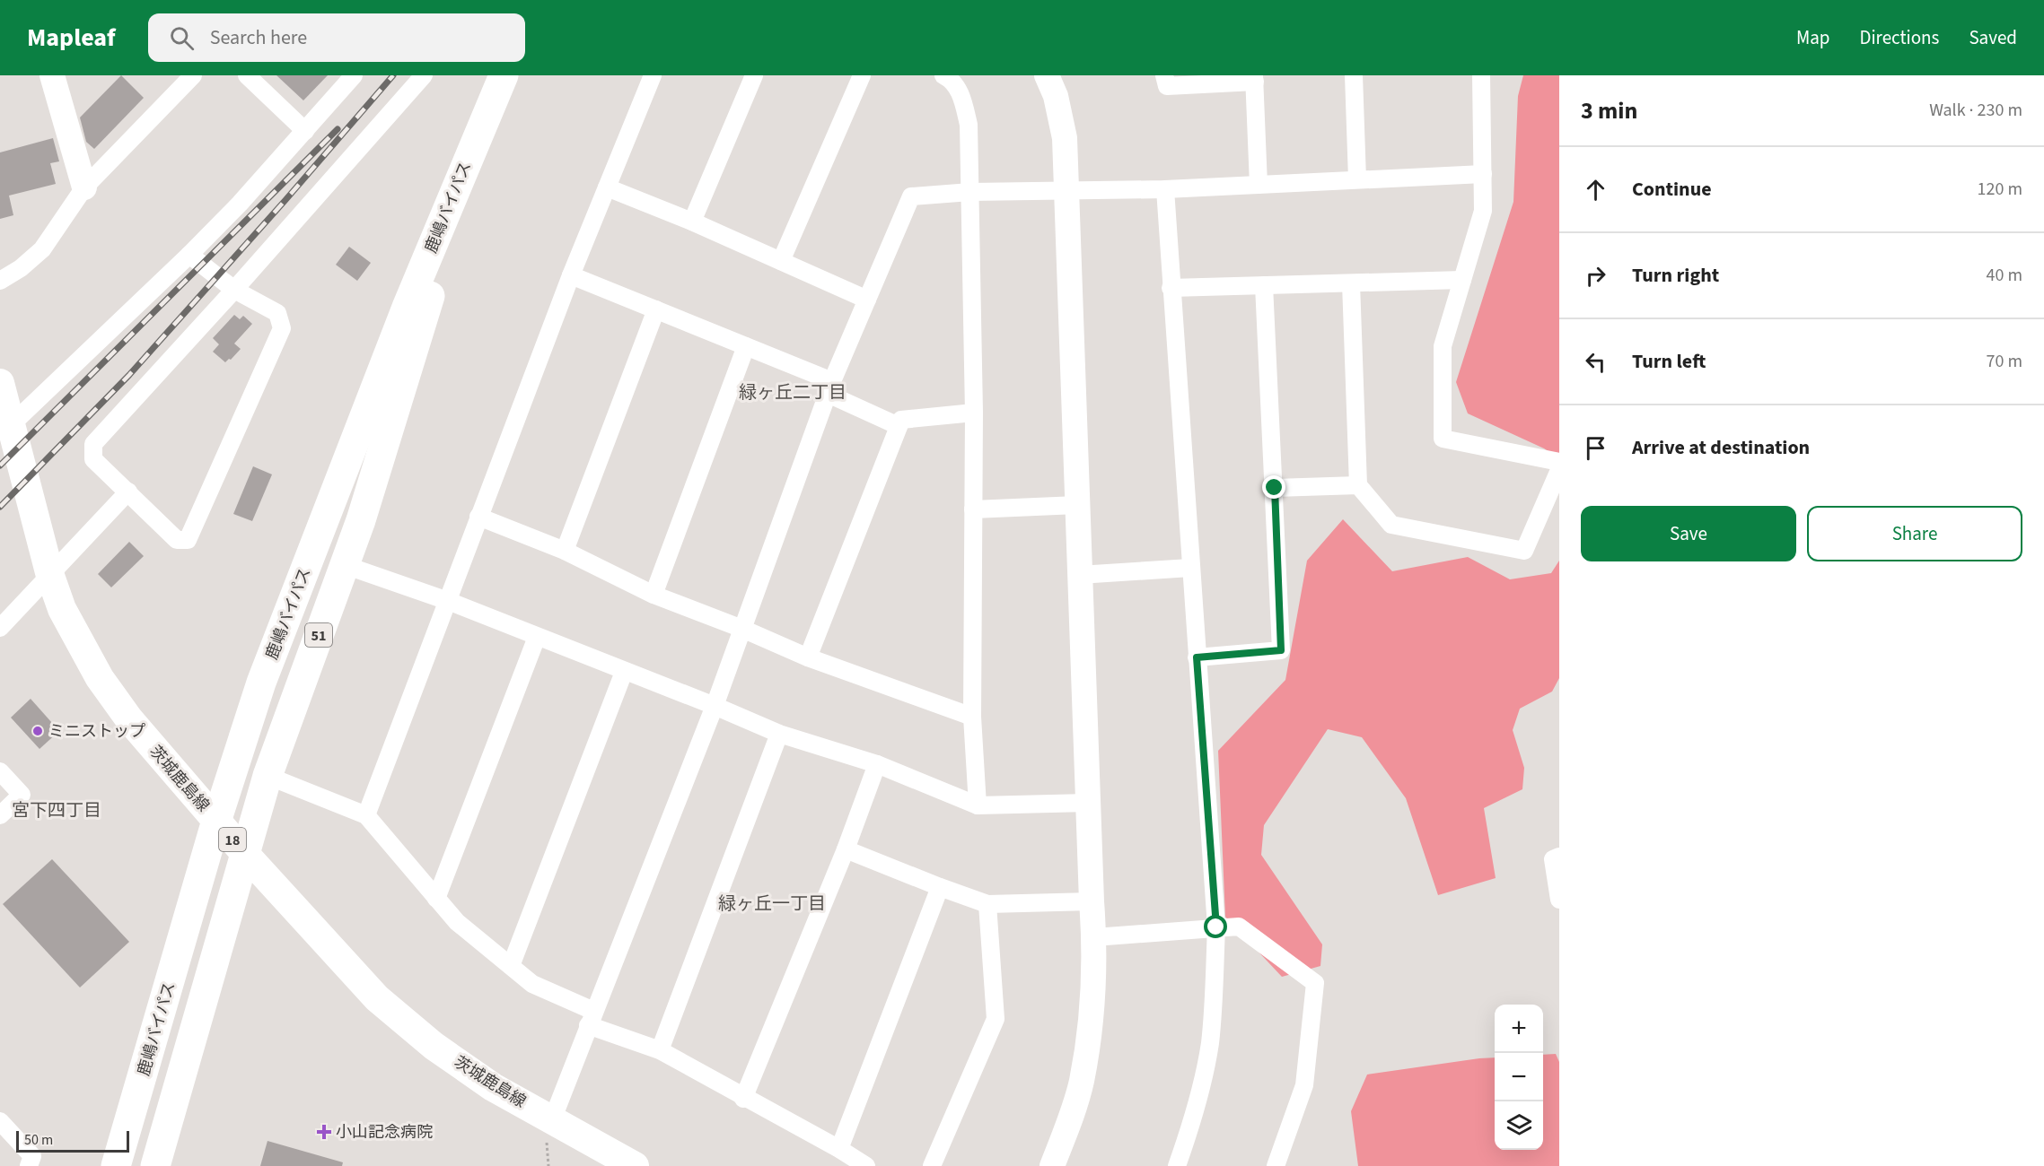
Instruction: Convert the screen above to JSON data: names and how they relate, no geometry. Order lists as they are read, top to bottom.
{
  "streets": {
    "highway": ["鹿嶋バイパス", "51"],
    "main road": ["茨城鹿島線", "18"]
  },
  "crossings": [
    ["鹿嶋バイパス", "51"],
    ["51", "茨城鹿島線"]
  ],
  "districts": ["緑ヶ丘二丁目", "宮下四丁目", "緑ヶ丘一丁目"],
  "places": {
    "other": ["ミニストップ"],
    "health": ["小山記念病院"]
  },
  "scale_bar": "50 m",
  "page": {
    "header": "Mapleaf",
    "search": "Search here",
    "nav": ["Map", "Directions", "Saved"],
    "heading": ["3 min", "Walk · 230 m"],
    "list": [
      ["Continue", "120 m"],
      ["Turn right", "40 m"],
      ["Turn left", "70 m"],
      "Arrive at destination"
    ],
    "buttons": ["Save", "Share"],
    "map_buttons": ["+", "−"],
    "scale": "50 m"
  }
}
